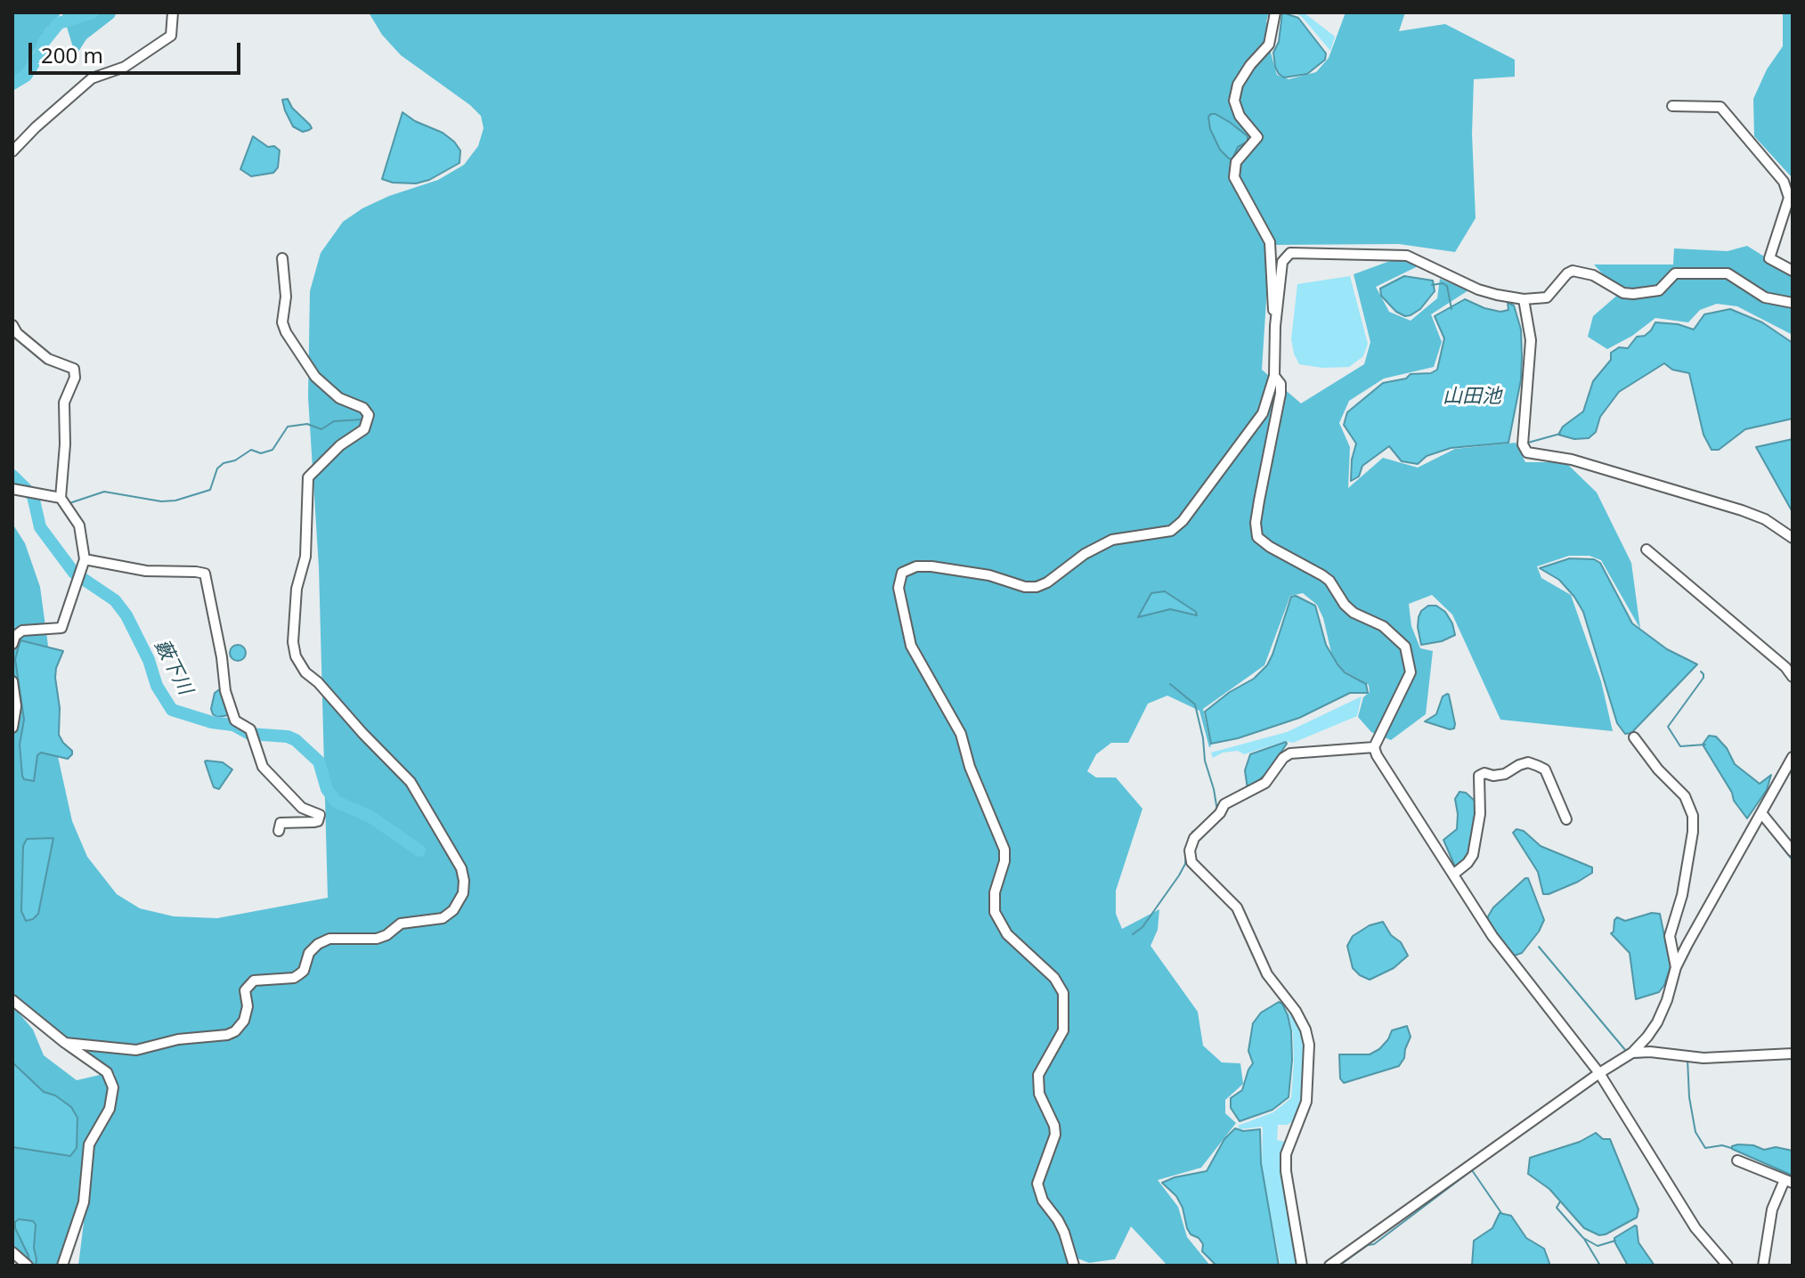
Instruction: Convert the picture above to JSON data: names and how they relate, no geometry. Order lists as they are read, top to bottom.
{
  "water": ["山田池", "藪下川"],
  "scale_bar": "200 m"
}
